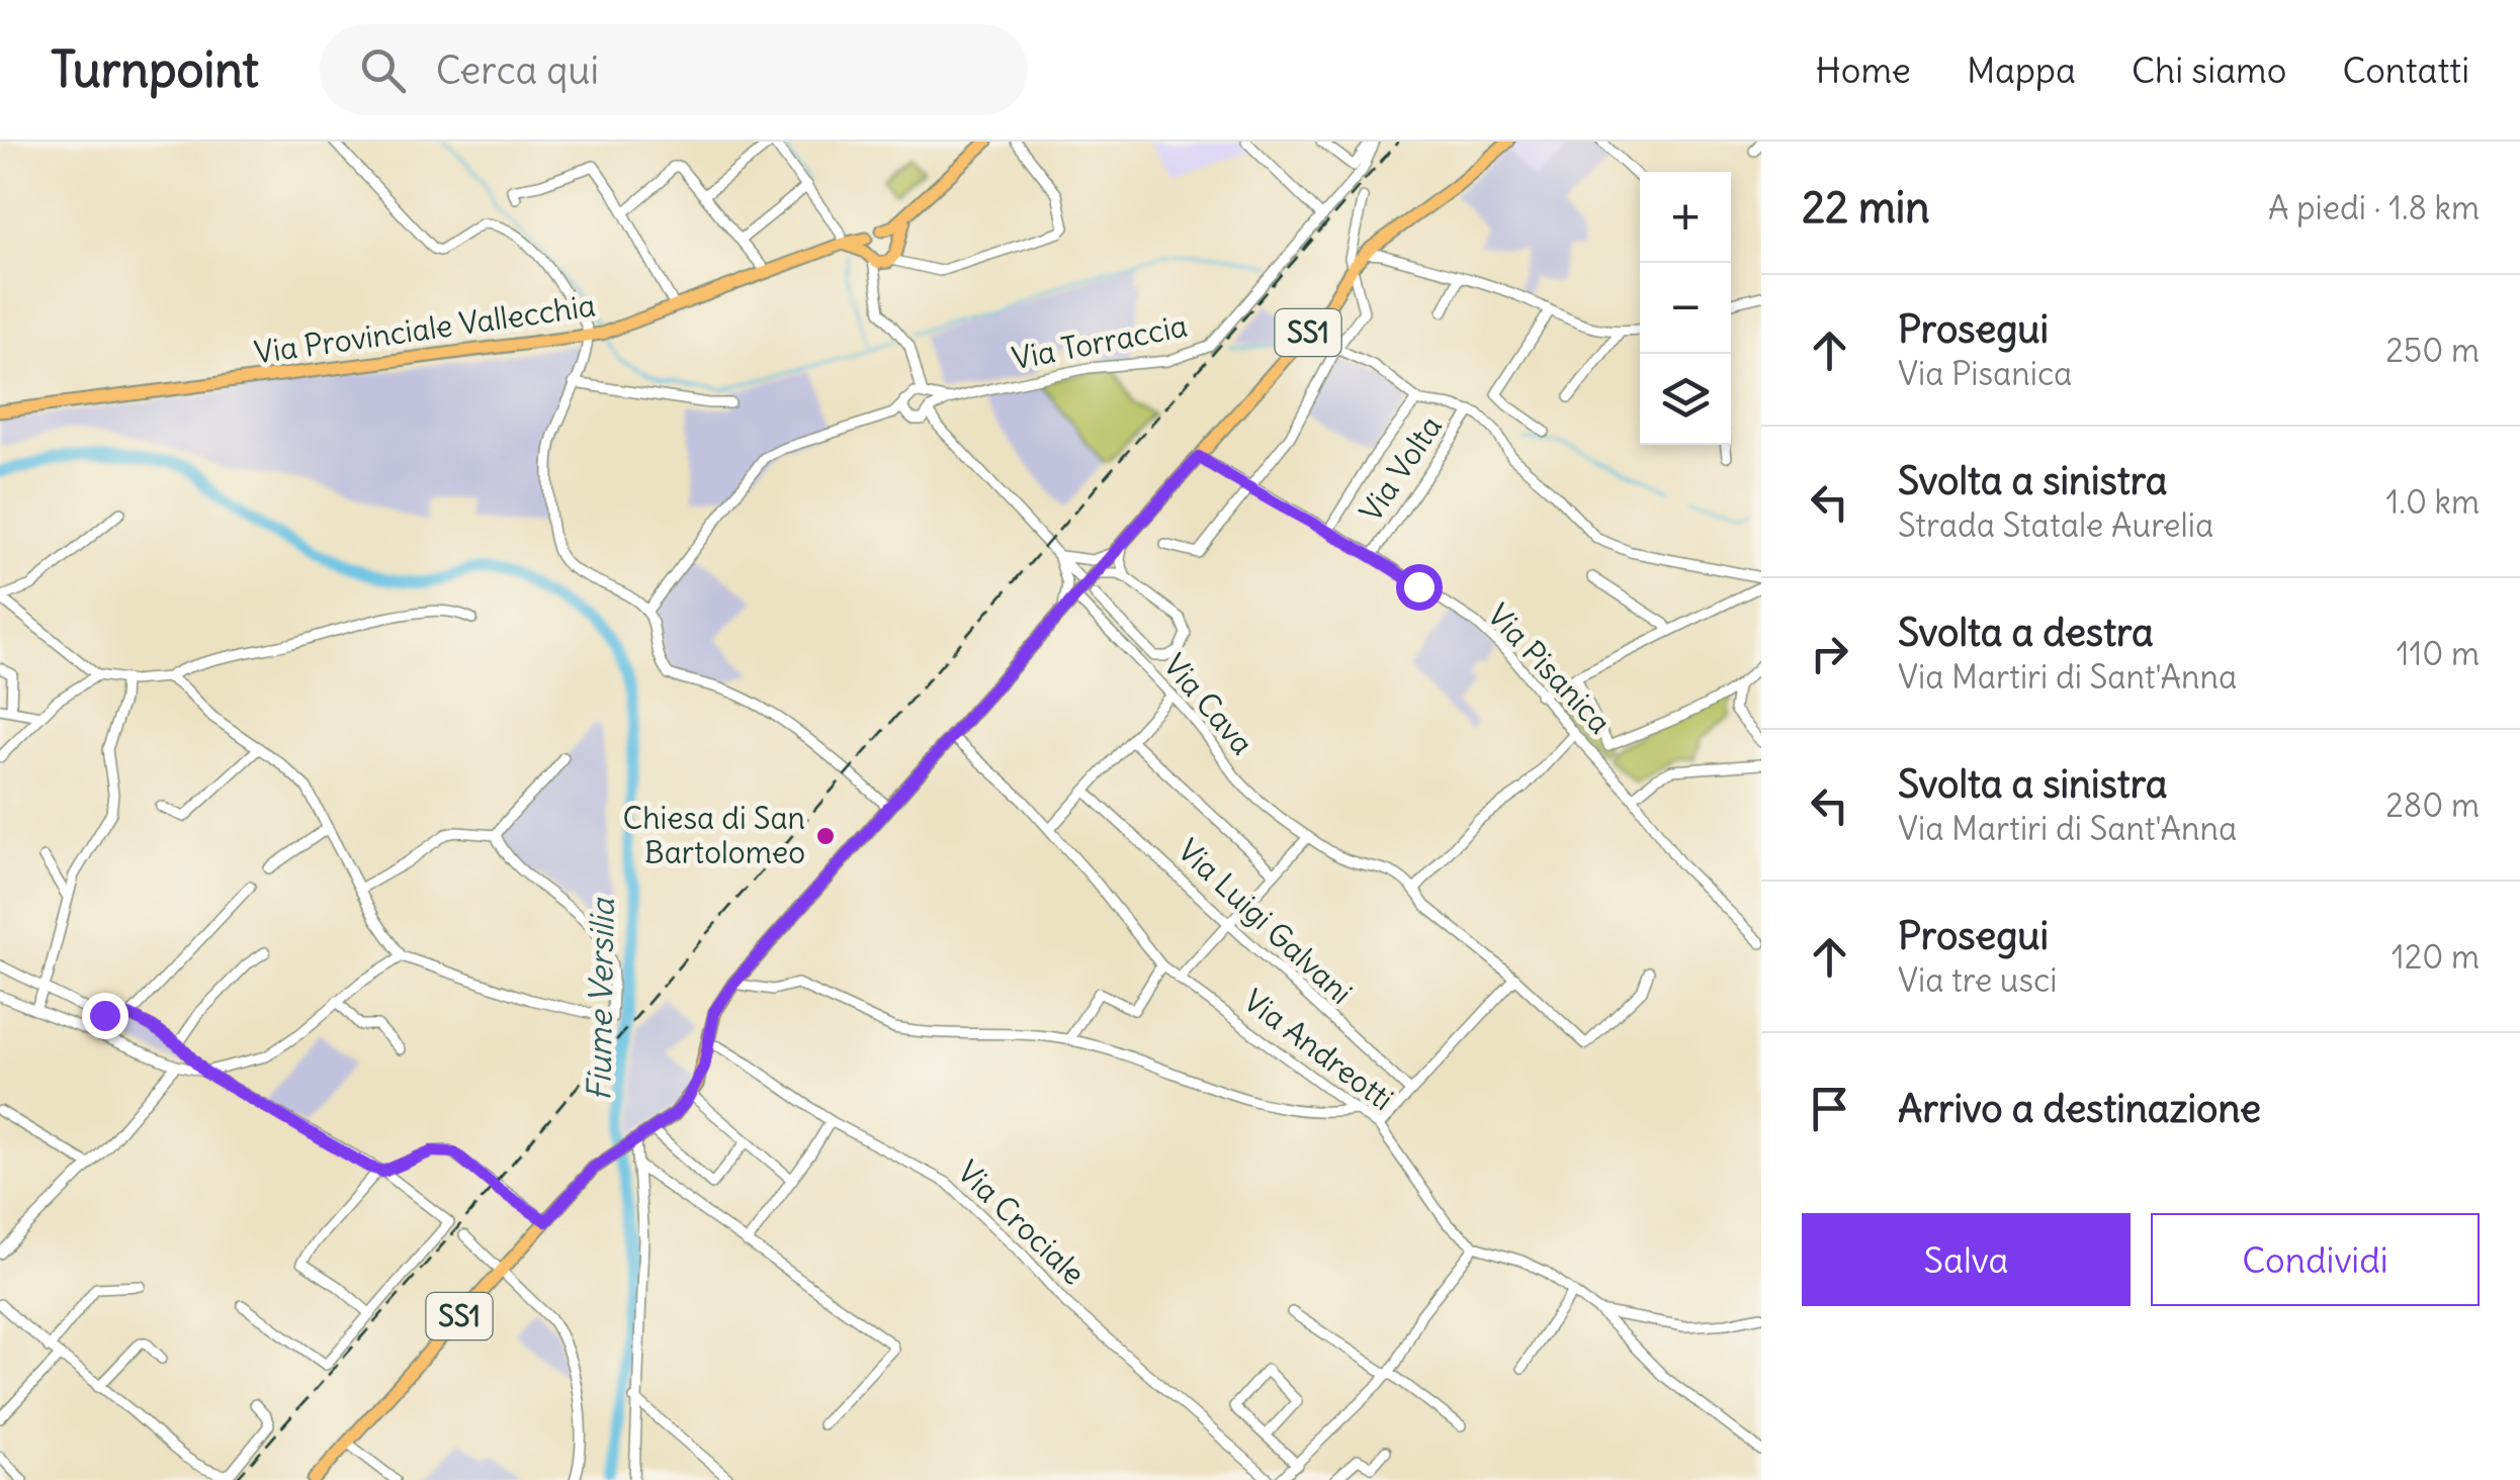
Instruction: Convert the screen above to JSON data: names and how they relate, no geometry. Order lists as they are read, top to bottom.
{
  "streets": {
    "main road": ["Via Provinciale Vallecchia", "SS1"],
    "street": [
      "Via Torraccia",
      "Via Volta",
      "Via Pisanica",
      "Via Cava",
      "Via Luigi Galvani",
      "Via Andreotti",
      "Via Crociale"
    ]
  },
  "crossings": [
    ["SS1", "Via Pisanica"],
    ["SS1", "Via Cava"],
    ["SS1", "Via Andreotti"],
    ["SS1", "Via Crociale"],
    ["Via Volta", "Via Pisanica"]
  ],
  "water": ["Fiume Versilia"],
  "places": ["Chiesa di San Bartolomeo"],
  "page": {
    "header": "Turnpoint",
    "search": "Cerca qui",
    "nav": [
      "Home",
      "Mappa",
      "Chi siamo",
      "Contatti"
    ],
    "heading": ["22 min", "A piedi · 1.8 km"],
    "map_buttons": ["+", "−"],
    "list": [
      ["Prosegui", "Via Pisanica", "250 m"],
      ["Svolta a sinistra", "Strada Statale Aurelia", "1.0 km"],
      ["Svolta a destra", "Via Martiri di Sant'Anna", "110 m"],
      ["Svolta a sinistra", "Via Martiri di Sant'Anna", "280 m"],
      ["Prosegui", "Via tre usci", "120 m"],
      "Arrivo a destinazione"
    ],
    "buttons": ["Salva", "Condividi"]
  }
}
